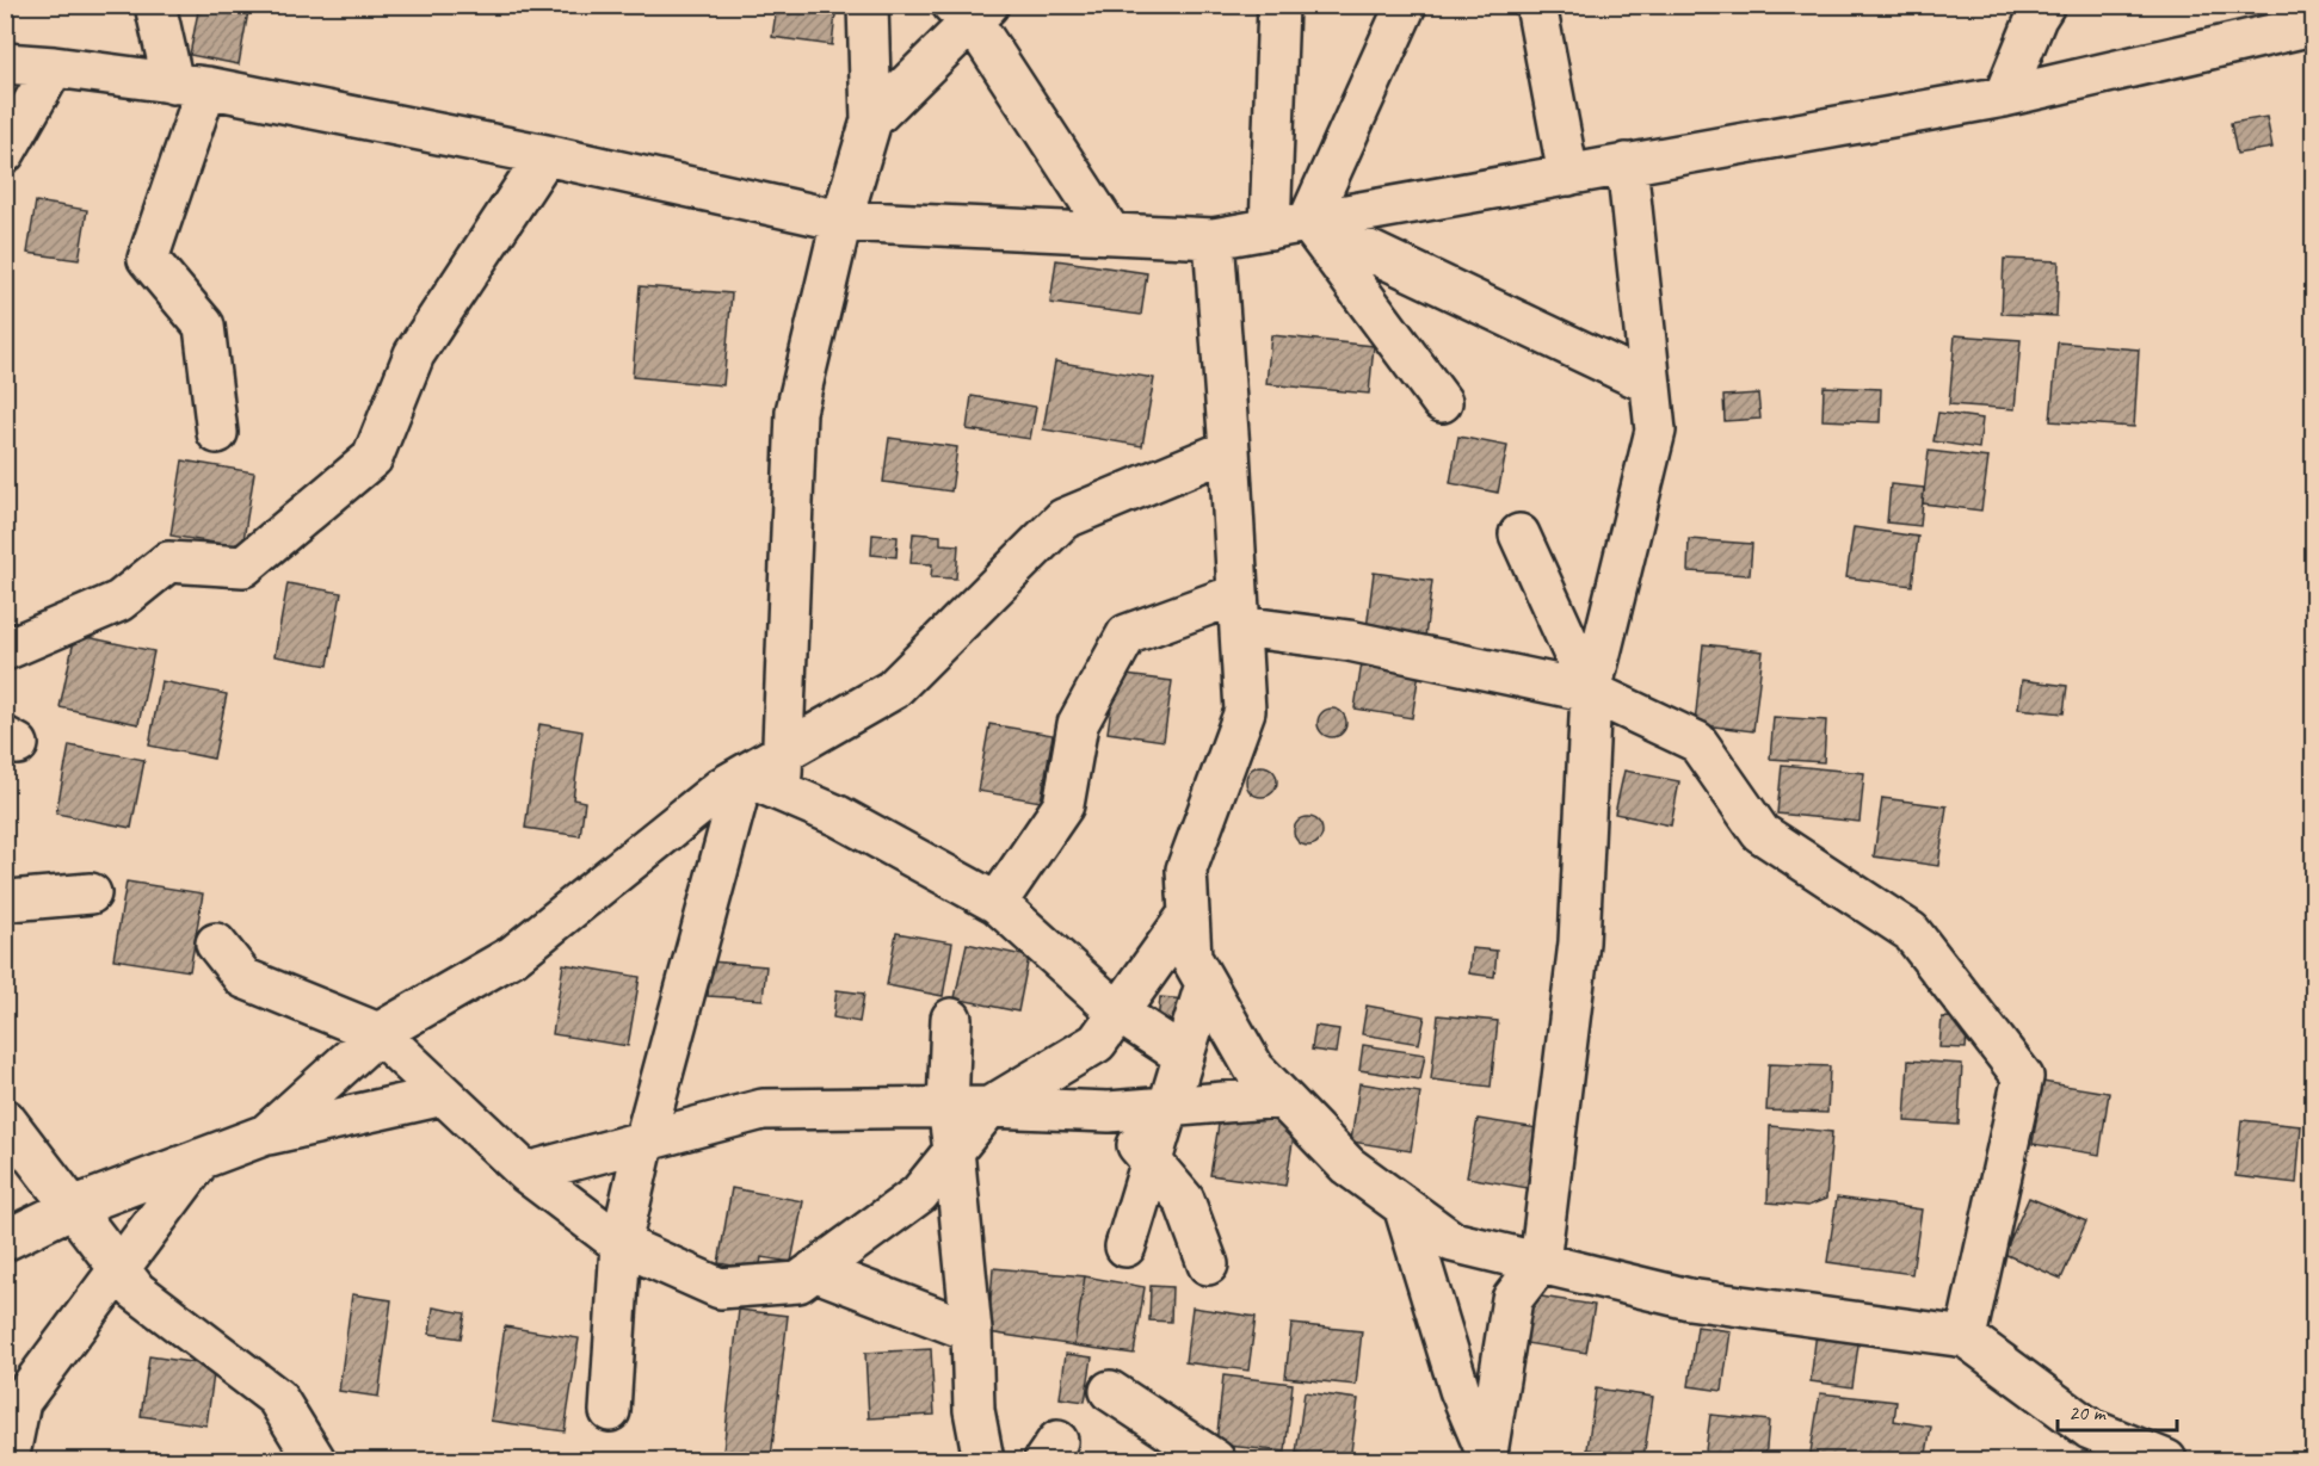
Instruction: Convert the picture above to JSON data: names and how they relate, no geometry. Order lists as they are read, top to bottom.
{
  "scale_bar": "20 m"
}
